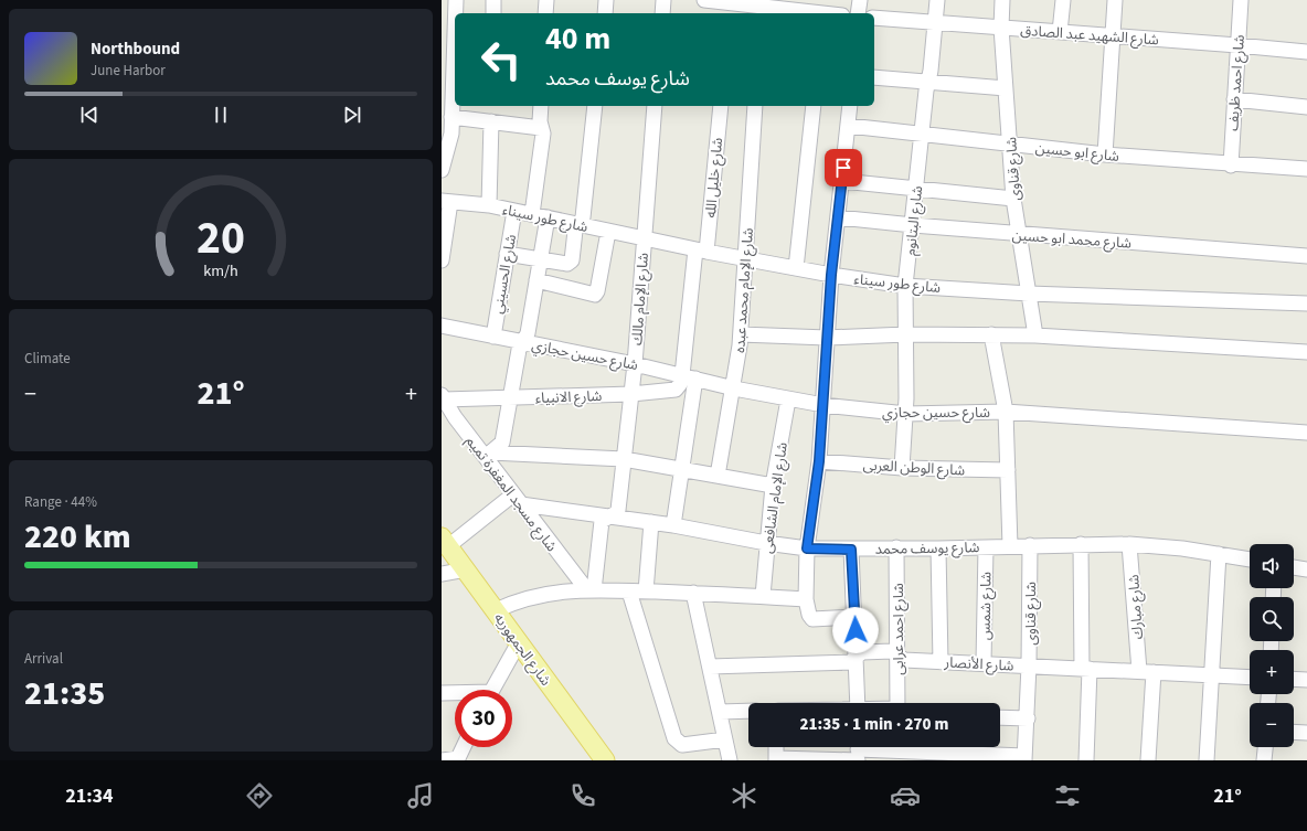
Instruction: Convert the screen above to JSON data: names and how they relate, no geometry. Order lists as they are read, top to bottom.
{
  "streets": {
    "main road": ["شارع الجمهوريه"],
    "street": [
      "شارع الشهيد عبد الصادق",
      "شارع احمد ظريف",
      "شارع ابو حسين",
      "شارع قناوى",
      "شارع خليل الله",
      "شارع طور سيناء",
      "شارع البتانوم",
      "شارع محمد ابو حسين",
      "شارع الحسيني",
      "شارع الإمام محمد عبده",
      "شارع الإمام مالك",
      "شارع حسين حجازي",
      "شارع الانبياء",
      "شارع الوطن العربى",
      "شارع مسجد المغفرة تميم",
      "شارع الإمام الشافعى",
      "شارع يوسف محمد",
      "شارع شمس",
      "شارع مبارك",
      "شارع احمد عرابى",
      "شارع الأنصار"
    ]
  },
  "crossings": [
    ["شارع الشهيد عبد الصادق", "شارع احمد ظريف"],
    ["شارع الشهيد عبد الصادق", "شارع قناوى"],
    ["شارع الشهيد عبد الصادق", "شارع البتانوم"],
    ["شارع احمد ظريف", "شارع ابو حسين"],
    ["شارع ابو حسين", "شارع قناوى"],
    ["شارع ابو حسين", "شارع البتانوم"],
    ["شارع قناوى", "شارع طور سيناء"],
    ["شارع قناوى", "شارع محمد ابو حسين"],
    ["شارع قناوى", "شارع يوسف محمد"],
    ["شارع قناوى", "شارع الأنصار"],
    ["شارع خليل الله", "شارع طور سيناء"],
    ["شارع خليل الله", "شارع حسين حجازي"],
    ["شارع خليل الله", "شارع الانبياء"],
    ["شارع خليل الله", "شارع يوسف محمد"],
    ["شارع طور سيناء", "شارع البتانوم"],
    ["شارع طور سيناء", "شارع الحسيني"],
    ["شارع طور سيناء", "شارع الإمام محمد عبده"],
    ["شارع طور سيناء", "شارع الإمام مالك"],
    ["شارع البتانوم", "شارع محمد ابو حسين"],
    ["شارع البتانوم", "شارع حسين حجازي"],
    ["شارع البتانوم", "شارع الوطن العربى"],
    ["شارع الحسيني", "شارع حسين حجازي"],
    ["شارع الإمام محمد عبده", "شارع حسين حجازي"],
    ["شارع الإمام مالك", "شارع حسين حجازي"],
    ["شارع الإمام مالك", "شارع الانبياء"],
    ["شارع الإمام مالك", "شارع مسجد المغفرة تميم"],
    ["شارع الإمام مالك", "شارع يوسف محمد"],
    ["شارع حسين حجازي", "شارع الانبياء"],
    ["شارع حسين حجازي", "شارع الإمام الشافعى"],
    ["شارع الانبياء", "شارع مسجد المغفرة تميم"],
    ["شارع مسجد المغفرة تميم", "شارع يوسف محمد"],
    ["شارع الإمام الشافعى", "شارع يوسف محمد"],
    ["شارع يوسف محمد", "شارع شمس"],
    ["شارع يوسف محمد", "شارع مبارك"],
    ["شارع يوسف محمد", "شارع احمد عرابى"],
    ["شارع شمس", "شارع الأنصار"],
    ["شارع مبارك", "شارع الأنصار"],
    ["شارع احمد عرابى", "شارع الأنصار"]
  ],
  "page": {
    "turn": ["40 m", "شارع يوسف محمد"],
    "song": ["Northbound", "June Harbor"],
    "tile": [
      "Climate",
      ["Range · 44%", "220 km"],
      ["Arrival", "21:35"]
    ],
    "heat": ["−", "21°", "+"],
    "map_buttons": ["+", "−"],
    "limit": "30",
    "trip": "21:35 · 1 min · 270 m",
    "tabs": ["21:34", "21°"],
    "gauge": ["20", "km/h"]
  }
}
